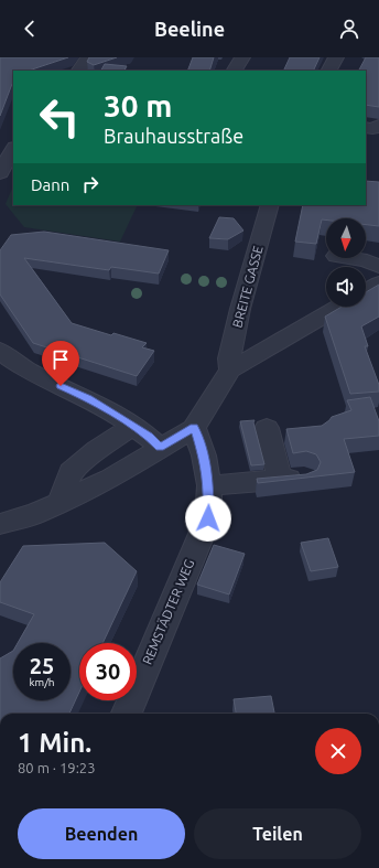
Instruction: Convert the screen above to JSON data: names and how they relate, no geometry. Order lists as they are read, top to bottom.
{
  "streets": {
    "street": ["BREITE GASSE", "REMSTÄDTER WEG"]
  },
  "north": "bottom",
  "page": {
    "header": "Beeline",
    "turn": ["30 m", "Brauhausstraße"],
    "then": "Dann",
    "speed": "25 km/h",
    "limit": "30",
    "heading": ["1 Min.", "80 m · 19:23"],
    "buttons": ["Beenden", "Teilen"]
  }
}
